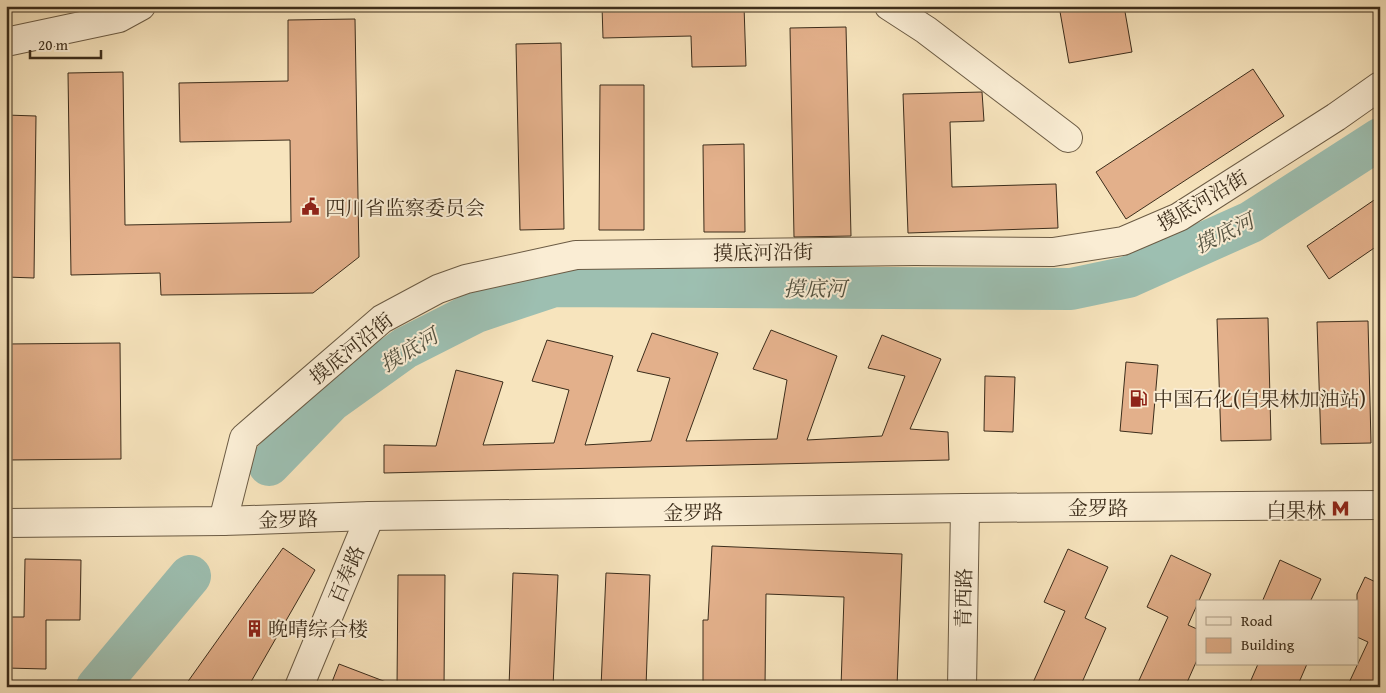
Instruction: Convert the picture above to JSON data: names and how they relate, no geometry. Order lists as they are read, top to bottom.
{
  "streets": {
    "street": [
      "摸底河沿街",
      "金罗路",
      "百寿路",
      "青西路"
    ]
  },
  "crossings": [
    ["摸底河沿街", "金罗路"],
    ["金罗路", "百寿路"],
    ["金罗路", "青西路"]
  ],
  "water": ["摸底河"],
  "places": {
    "public building": ["四川省监察委员会"],
    "fuel station": ["中国石化(白果林加油站)"],
    "metro station": ["白果林"],
    "building": ["晚晴综合楼"]
  },
  "legend": ["Road", "Building"],
  "scale_bar": "20 m"
}
